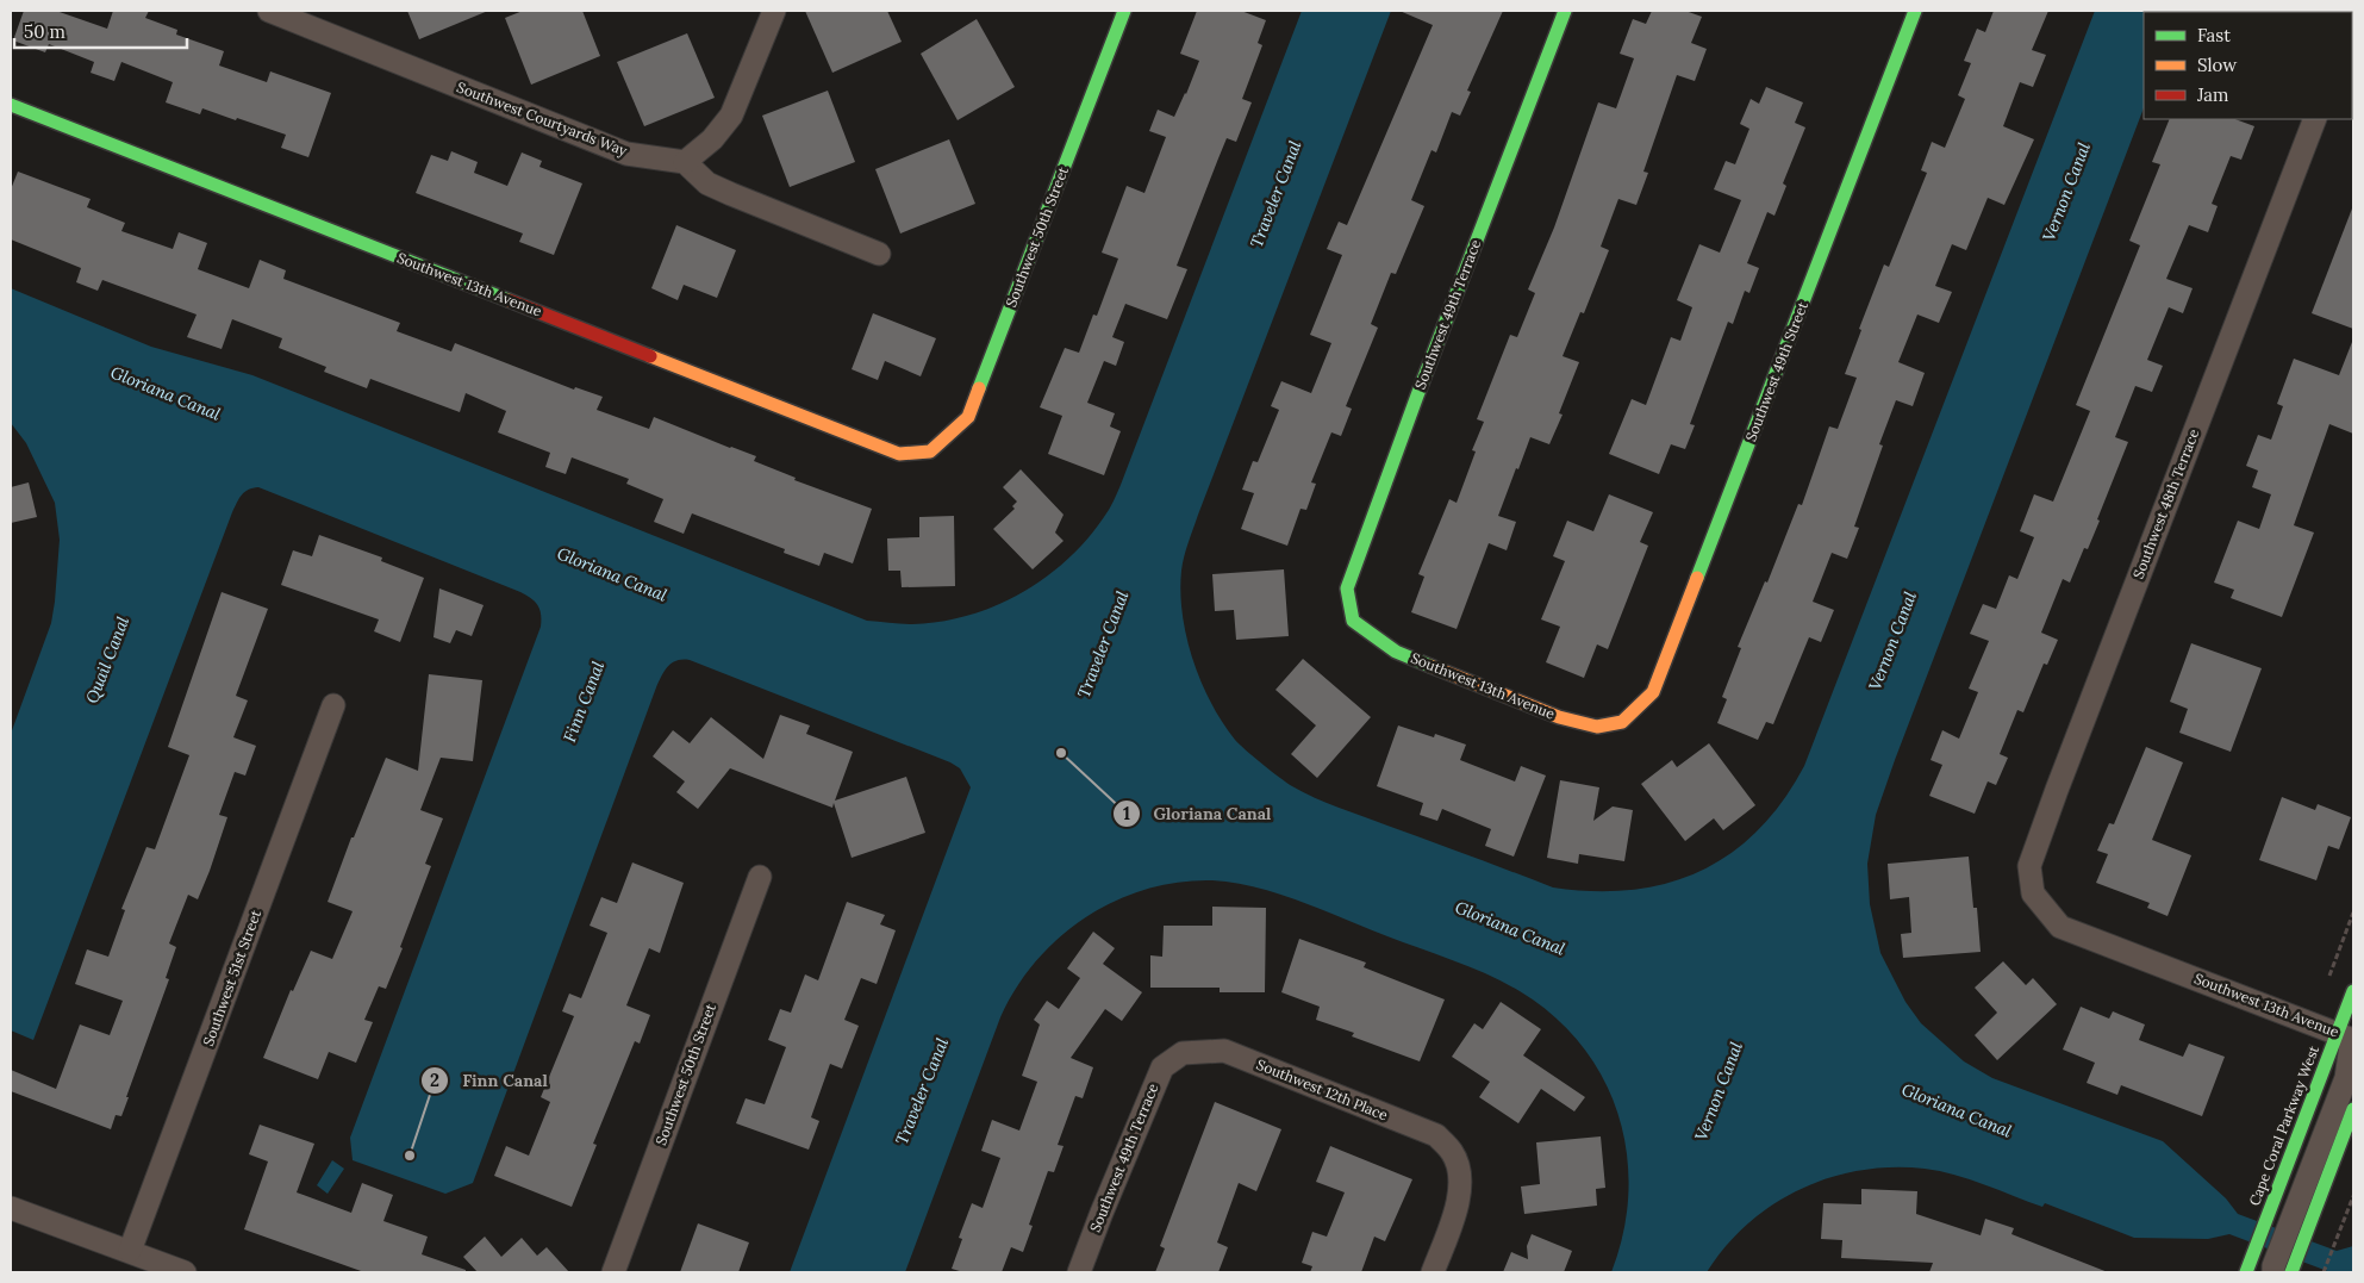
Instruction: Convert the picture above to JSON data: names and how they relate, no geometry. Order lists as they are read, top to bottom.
{
  "streets": {
    "street": [
      "Southwest Courtyards Way",
      "Southwest 50th Street",
      "Southwest 13th Avenue",
      "Southwest 49th Terrace",
      "Southwest 49th Street",
      "Southwest 48th Terrace",
      "Southwest 51st Street",
      "Southwest 12th Place",
      "Cape Coral Parkway West"
    ]
  },
  "crossings": [
    ["Southwest 50th Street", "Southwest 13th Avenue"],
    ["Southwest 13th Avenue", "Southwest 49th Terrace"],
    ["Southwest 13th Avenue", "Southwest 49th Street"],
    ["Southwest 13th Avenue", "Southwest 48th Terrace"],
    ["Southwest 13th Avenue", "Cape Coral Parkway West"],
    ["Southwest 49th Terrace", "Southwest 12th Place"]
  ],
  "water": [
    "Vernon Canal",
    "Traveler Canal",
    "Gloriana Canal",
    "Quail Canal",
    "Finn Canal"
  ],
  "places": ["Gloriana Canal", "Finn Canal"],
  "legend": ["Fast", "Slow", "Jam"],
  "scale_bar": "50 m"
}
